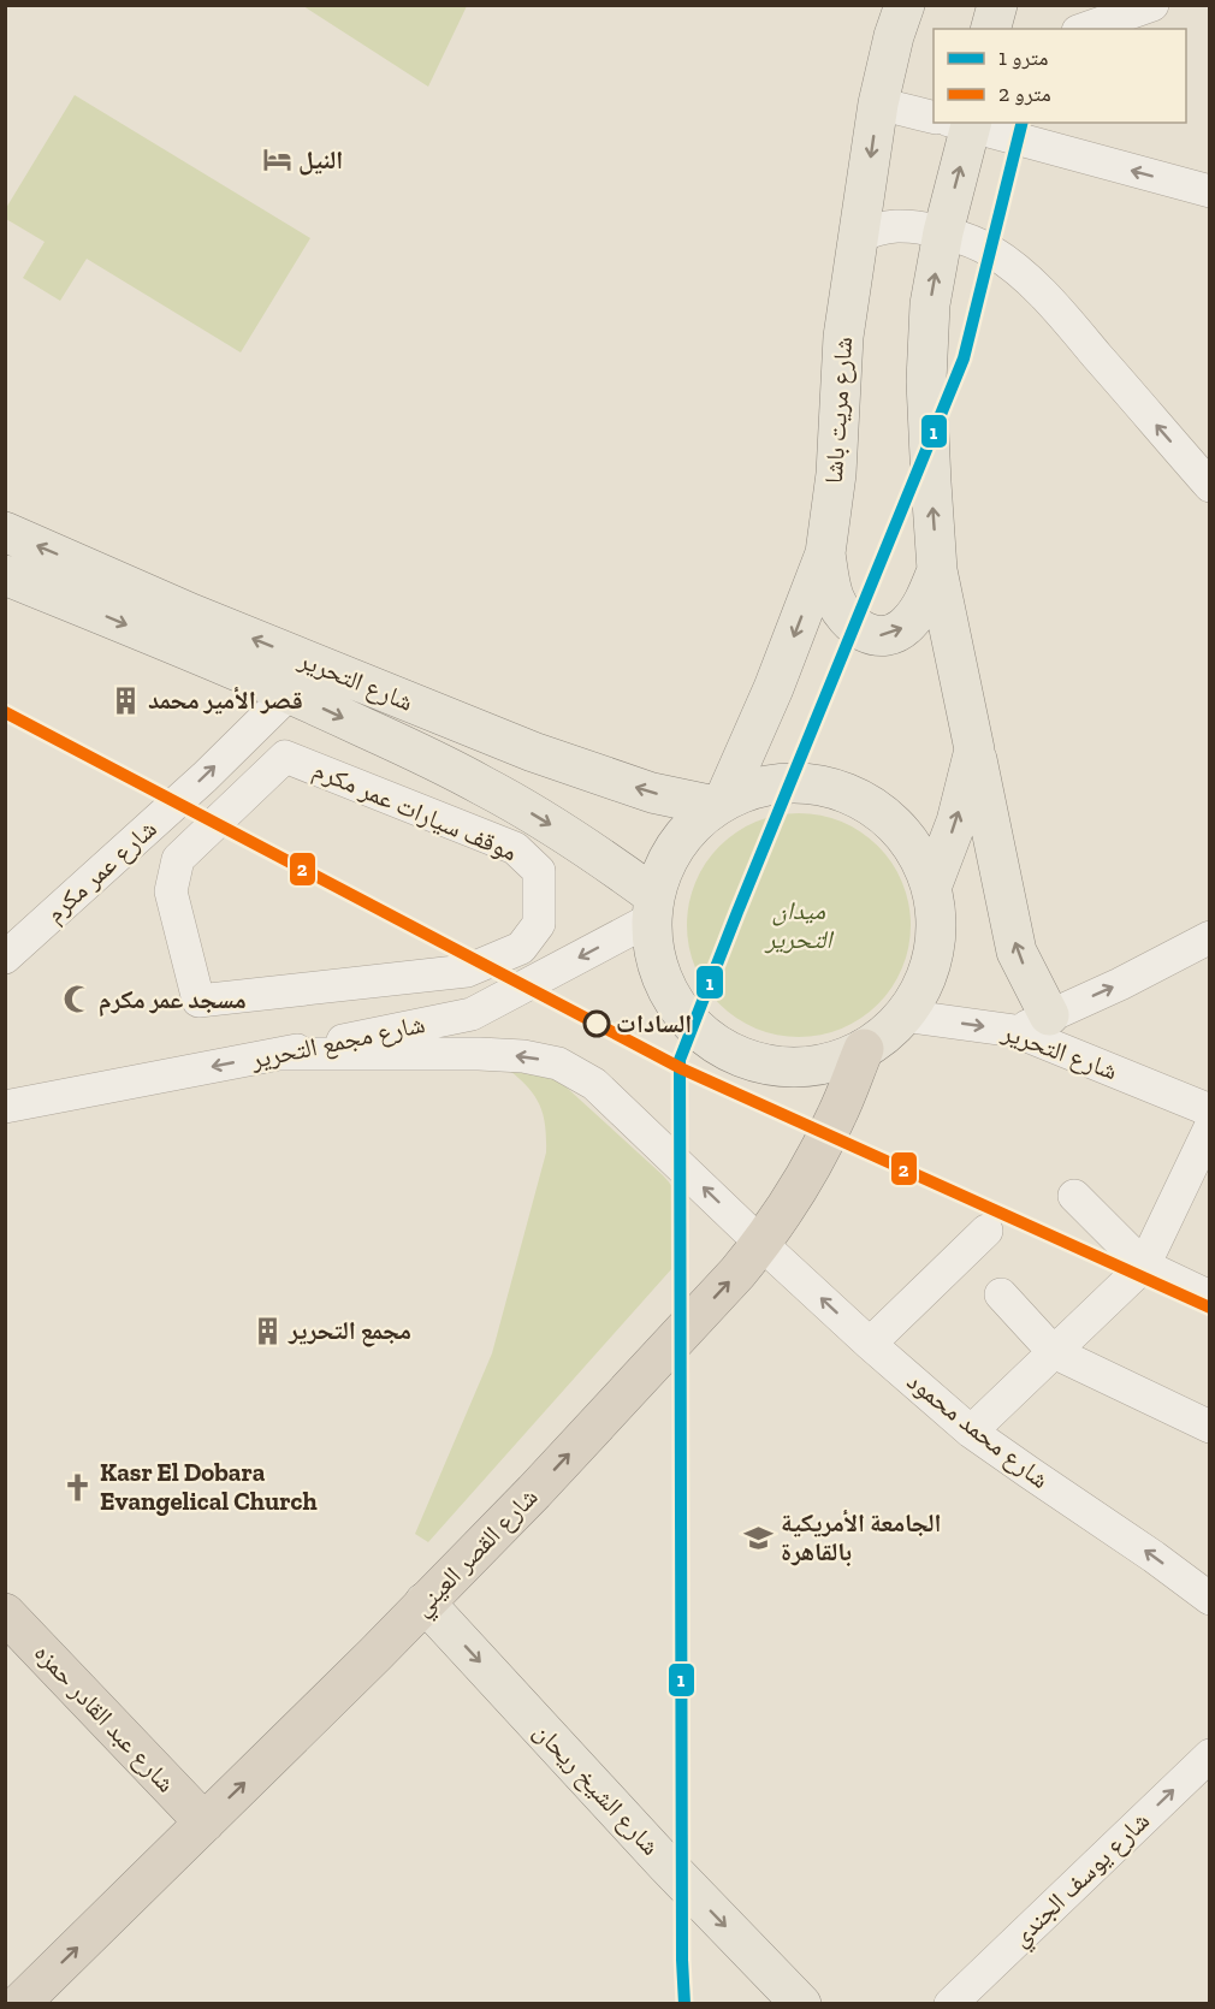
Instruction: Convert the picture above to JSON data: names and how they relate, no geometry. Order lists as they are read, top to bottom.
{
  "streets": {
    "highway": ["شارع القصر العيني", "شارع عبد القادر حمزه"],
    "main road": ["شارع مريت باشا", "شارع التحرير", "شارع الشيخ ريحان"],
    "street": [
      "موقف سيارات عمر مكرم",
      "شارع عمر مكرم",
      "شارع مجمع التحرير",
      "شارع محمد محمود",
      "شارع يوسف الجندي"
    ]
  },
  "crossings": [
    ["شارع مريت باشا", "شارع التحرير"],
    ["شارع التحرير", "شارع عمر مكرم"],
    ["شارع التحرير", "شارع مجمع التحرير"],
    ["شارع مجمع التحرير", "شارع محمد محمود"],
    ["شارع محمد محمود", "شارع القصر العيني"],
    ["شارع القصر العيني", "شارع عبد القادر حمزه"],
    ["شارع القصر العيني", "شارع الشيخ ريحان"]
  ],
  "one_way": [
    "شارع عمر مكرم",
    "شارع مجمع التحرير",
    "شارع القصر العيني",
    "شارع الشيخ ريحان",
    "شارع يوسف الجندي"
  ],
  "parks": ["ميدان التحرير"],
  "places": {
    "hotel": ["النيل"],
    "building": ["قصر الأمير محمد", "مجمع التحرير"],
    "mosque": ["مسجد عمر مكرم"],
    "other": ["السادات"],
    "church": ["Kasr El Dobara Evangelical Church"],
    "school or university": ["الجامعة الأمريكية بالقاهرة"]
  },
  "lines": ["metro line 1", "metro line 2"],
  "legend": ["مترو 1", "مترو 2"]
}
